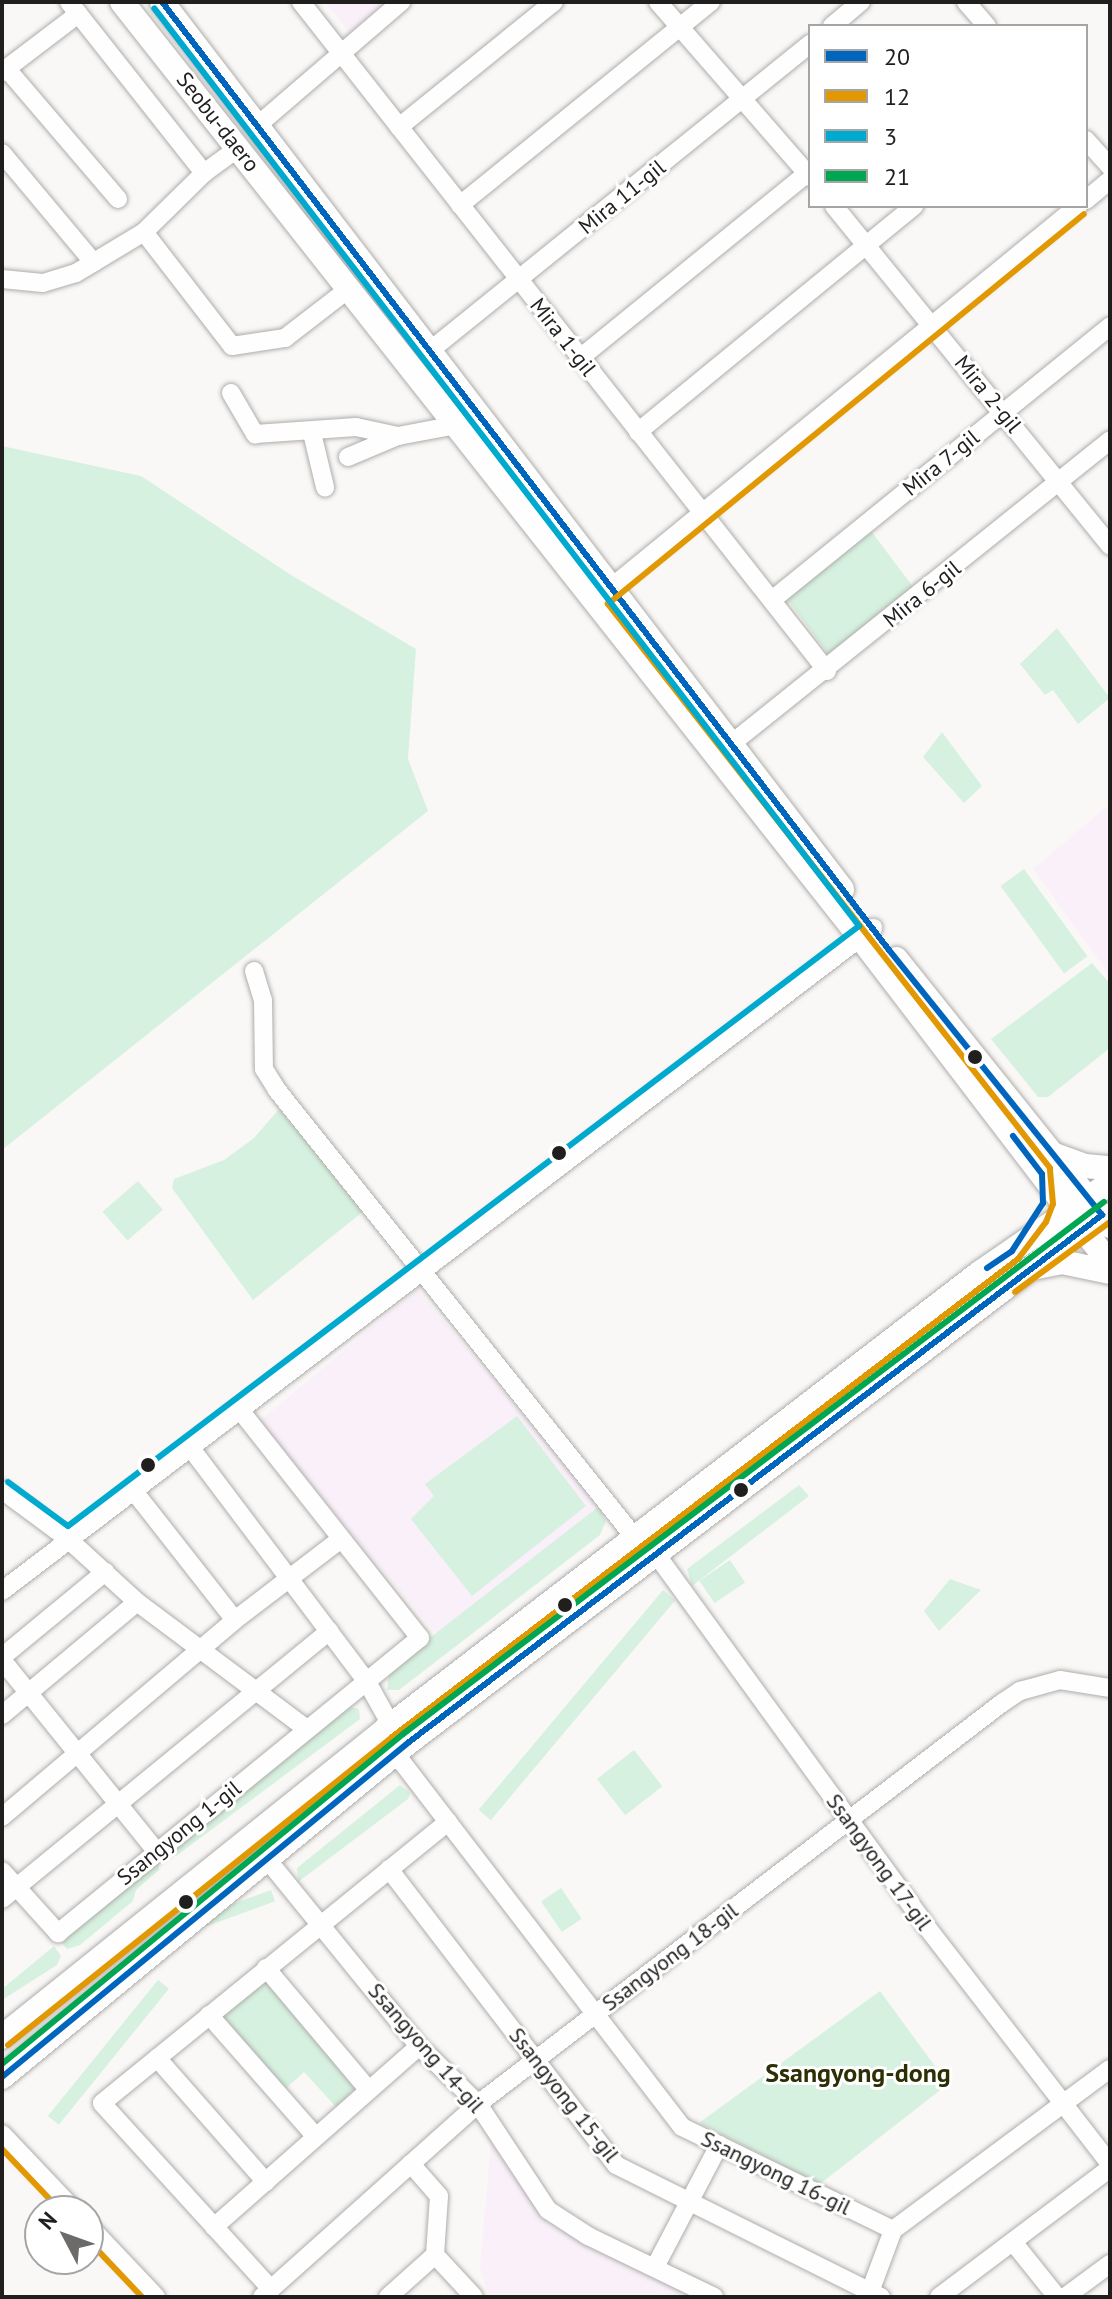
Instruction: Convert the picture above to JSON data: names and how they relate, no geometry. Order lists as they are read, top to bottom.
{
  "streets": {
    "main road": ["Seobu-daero"],
    "street": [
      "Mira 11-gil",
      "Mira 1-gil",
      "Mira 2-gil",
      "Mira 7-gil",
      "Mira 6-gil",
      "Ssangyong 1-gil",
      "Ssangyong 17-gil",
      "Ssangyong 18-gil",
      "Ssangyong 14-gil",
      "Ssangyong 15-gil",
      "Ssangyong 16-gil"
    ]
  },
  "crossings": [
    ["Seobu-daero", "Mira 11-gil"],
    ["Seobu-daero", "Mira 6-gil"],
    ["Mira 11-gil", "Mira 1-gil"],
    ["Mira 1-gil", "Mira 7-gil"],
    ["Mira 1-gil", "Mira 6-gil"],
    ["Mira 2-gil", "Mira 7-gil"],
    ["Mira 2-gil", "Mira 6-gil"],
    ["Ssangyong 1-gil", "Ssangyong 16-gil"],
    ["Ssangyong 17-gil", "Ssangyong 18-gil"],
    ["Ssangyong 18-gil", "Ssangyong 14-gil"],
    ["Ssangyong 18-gil", "Ssangyong 15-gil"],
    ["Ssangyong 18-gil", "Ssangyong 16-gil"]
  ],
  "districts": ["Ssangyong-dong"],
  "lines": [
    "transit line 20",
    "transit line 3",
    "transit line 12",
    "transit line 21"
  ],
  "legend": [
    "20",
    "12",
    "3",
    "21"
  ],
  "north": "top left"
}
